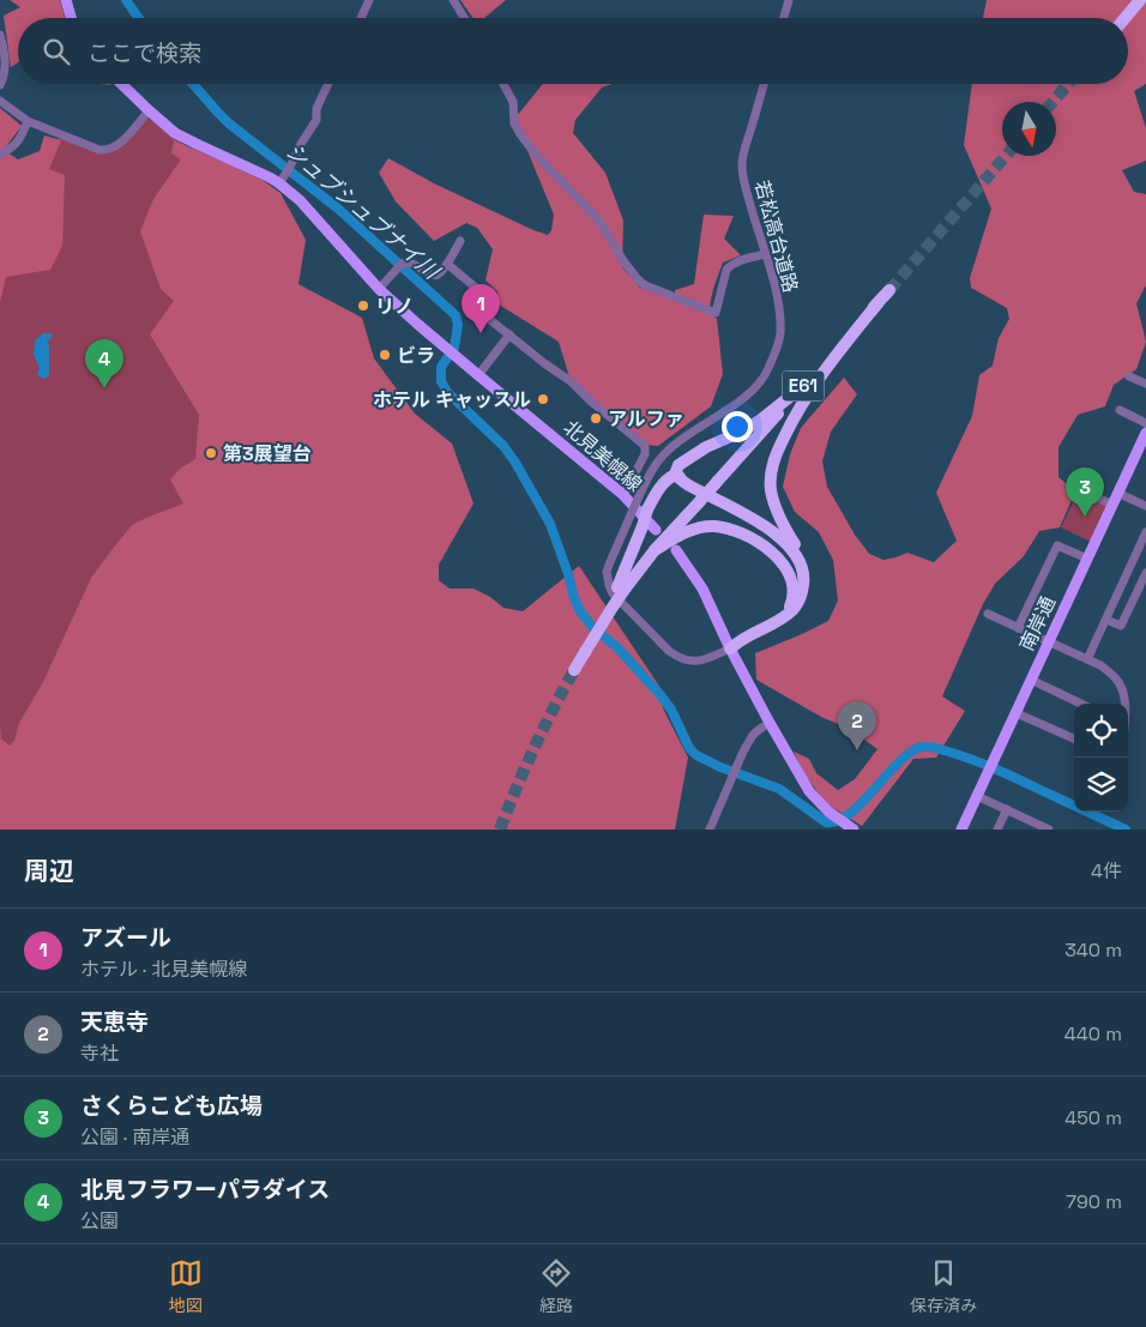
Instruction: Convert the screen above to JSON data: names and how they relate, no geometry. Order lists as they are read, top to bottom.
{
  "streets": {
    "highway": ["E61"],
    "main road": ["北見美幌線", "南岸通"],
    "street": ["若松高台道路"]
  },
  "water": ["シュブシュブナイ川"],
  "places": [
    "リノ",
    "ビラ",
    "ホテル キャッスル",
    "アルファ",
    "第3展望台"
  ],
  "north": "bottom",
  "page": {
    "search": "ここで検索",
    "pins": [
      "1",
      "4",
      "3",
      "2"
    ],
    "heading": ["周辺", "4件"],
    "list": [
      {
        "mark": "1",
        "name": "アズール",
        "note": "ホテル · 北見美幌線",
        "value": "340 m"
      },
      {
        "mark": "2",
        "name": "天恵寺",
        "note": "寺社",
        "value": "440 m"
      },
      {
        "mark": "3",
        "name": "さくらこども広場",
        "note": "公園 · 南岸通",
        "value": "450 m"
      },
      {
        "mark": "4",
        "name": "北見フラワーパラダイス",
        "note": "公園",
        "value": "790 m"
      }
    ],
    "nav": ["地図", "経路", "保存済み"]
  }
}
